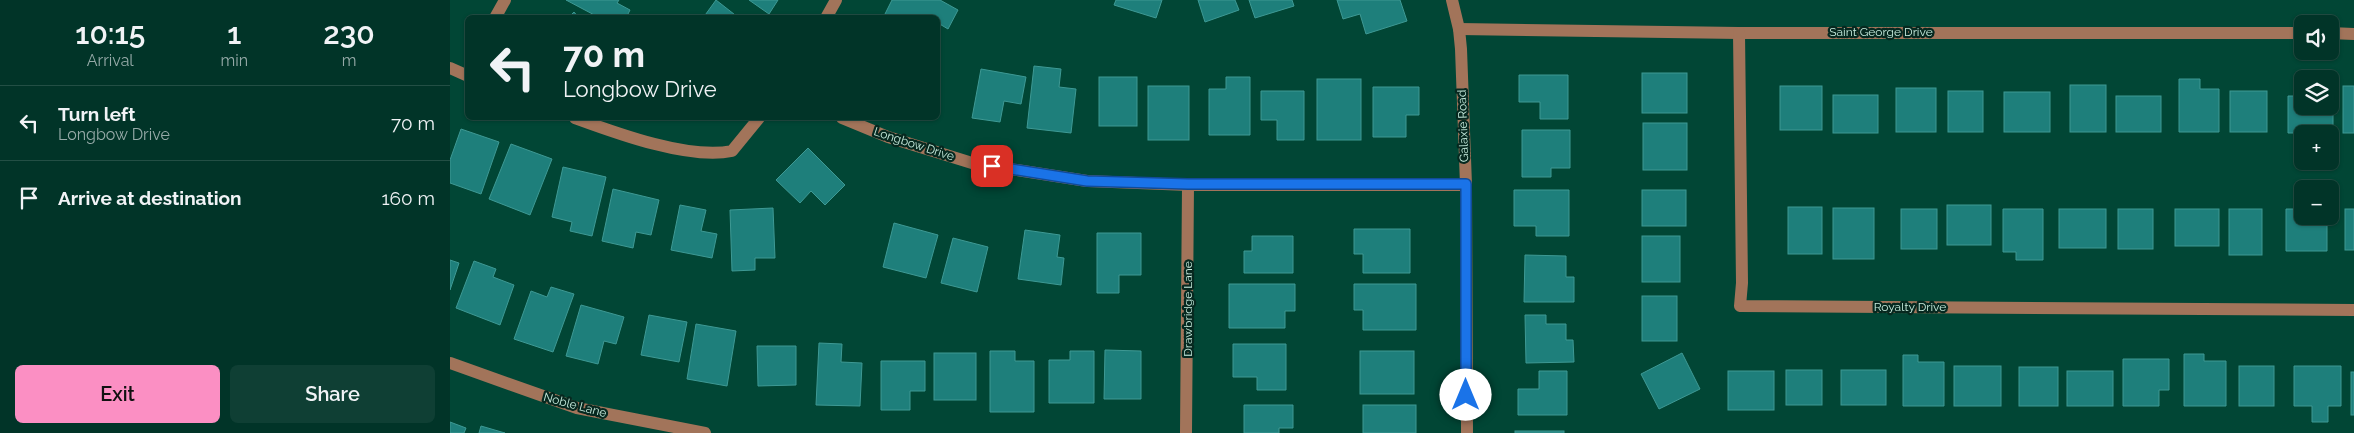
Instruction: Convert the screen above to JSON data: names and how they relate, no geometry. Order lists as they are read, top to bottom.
{
  "streets": {
    "street": [
      "Saint George Drive",
      "Galaxie Road",
      "Longbow Drive",
      "Royalty Drive",
      "Drawbridge Lane",
      "Noble Lane"
    ]
  },
  "crossings": [
    ["Saint George Drive", "Galaxie Road"],
    ["Saint George Drive", "Royalty Drive"],
    ["Galaxie Road", "Longbow Drive"],
    ["Longbow Drive", "Drawbridge Lane"]
  ],
  "page": {
    "eta": [
      "10:15",
      "Arrival",
      "1",
      "min",
      "230",
      "m"
    ],
    "map_buttons": ["+", "−"],
    "turn": ["70 m", "Longbow Drive"],
    "list": [
      {
        "name": "Turn left",
        "note": "Longbow Drive",
        "value": "70 m"
      },
      {
        "name": "Arrive at destination",
        "value": "160 m"
      }
    ],
    "buttons": ["Exit", "Share"]
  }
}
